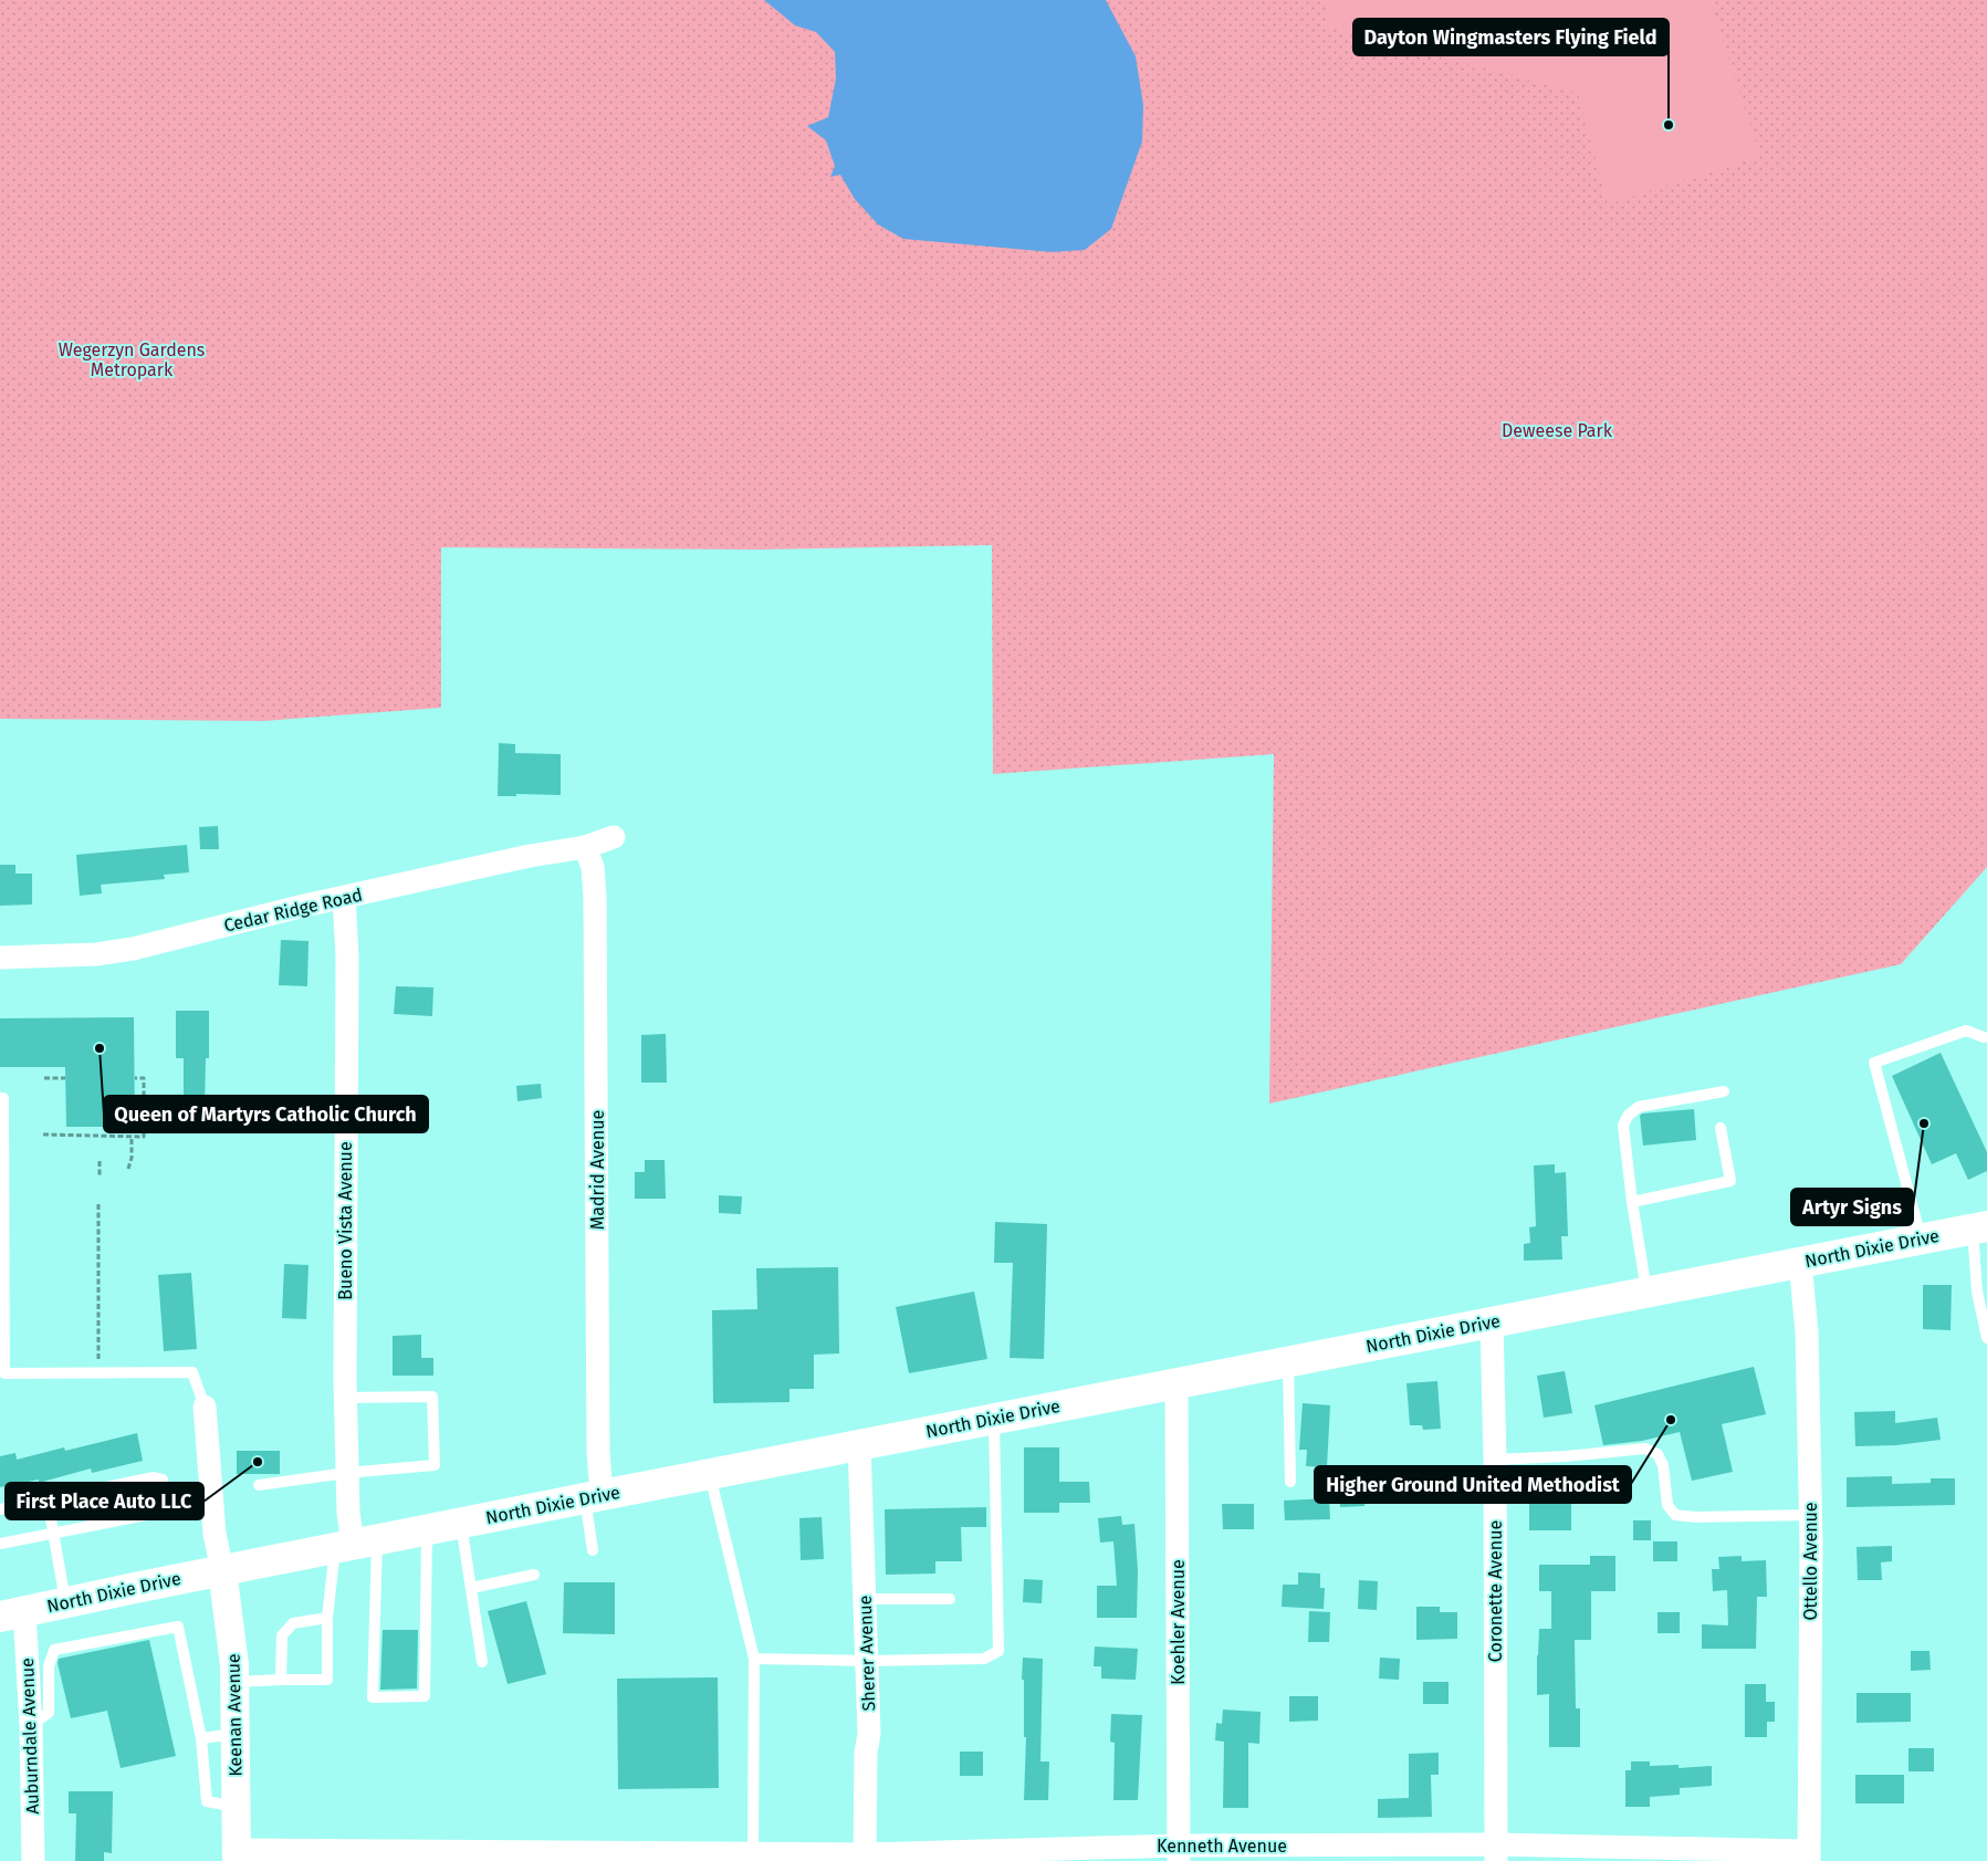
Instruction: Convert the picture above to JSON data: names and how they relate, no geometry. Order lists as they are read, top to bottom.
{
  "streets": {
    "main road": ["North Dixie Drive"],
    "street": [
      "Cedar Ridge Road",
      "Madrid Avenue",
      "Bueno Vista Avenue",
      "Ottello Avenue",
      "Coronette Avenue",
      "Koehler Avenue",
      "Sherer Avenue",
      "Keenan Avenue",
      "Auburndale Avenue",
      "Kenneth Avenue"
    ]
  },
  "crossings": [
    ["Cedar Ridge Road", "Madrid Avenue"],
    ["Cedar Ridge Road", "Bueno Vista Avenue"],
    ["Madrid Avenue", "North Dixie Drive"],
    ["Bueno Vista Avenue", "North Dixie Drive"],
    ["North Dixie Drive", "Ottello Avenue"],
    ["North Dixie Drive", "Coronette Avenue"],
    ["North Dixie Drive", "Koehler Avenue"],
    ["North Dixie Drive", "Sherer Avenue"],
    ["North Dixie Drive", "Keenan Avenue"],
    ["North Dixie Drive", "Auburndale Avenue"],
    ["Ottello Avenue", "Kenneth Avenue"],
    ["Coronette Avenue", "Kenneth Avenue"],
    ["Koehler Avenue", "Kenneth Avenue"],
    ["Sherer Avenue", "Kenneth Avenue"],
    ["Keenan Avenue", "Kenneth Avenue"]
  ],
  "parks": ["Wegerzyn Gardens Metropark", "Deweese Park"],
  "places": [
    "Dayton Wingmasters Flying Field",
    "Queen of Martyrs Catholic Church",
    "Artyr Signs",
    "Higher Ground United Methodist",
    "First Place Auto LLC"
  ]
}
